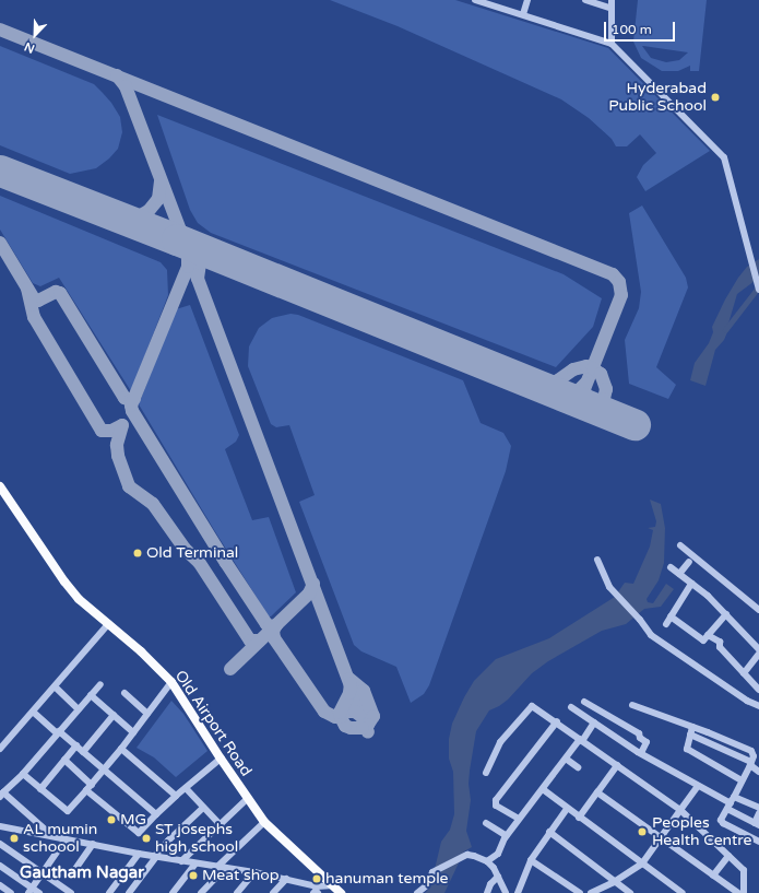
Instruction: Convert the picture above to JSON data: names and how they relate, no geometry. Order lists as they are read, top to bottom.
{
  "streets": {
    "main road": ["Old Airport Road"]
  },
  "districts": ["Gautham Nagar"],
  "places": [
    "Hyderabad Public School",
    "Old Terminal",
    "MG",
    "Peoples Health Centre",
    "AL mumin schoool",
    "ST josephs high school",
    "Meat shop",
    "hanuman temple"
  ],
  "scale_bar": "100 m",
  "north": "bottom left"
}
